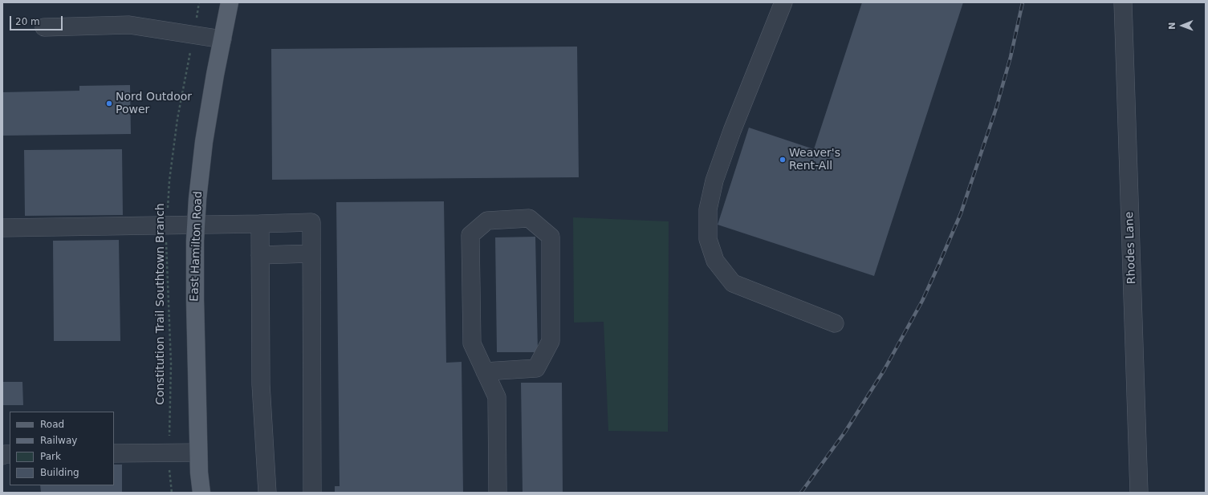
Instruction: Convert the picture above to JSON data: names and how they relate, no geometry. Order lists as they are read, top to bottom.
{
  "streets": {
    "main road": ["East Hamilton Road"],
    "street": ["Rhodes Lane"],
    "path": ["Constitution Trail Southtown Branch"]
  },
  "places": ["Nord Outdoor Power", "Weaver's Rent-All"],
  "legend": [
    "Road",
    "Railway",
    "Park",
    "Building"
  ],
  "scale_bar": "20 m",
  "north": "left"
}
